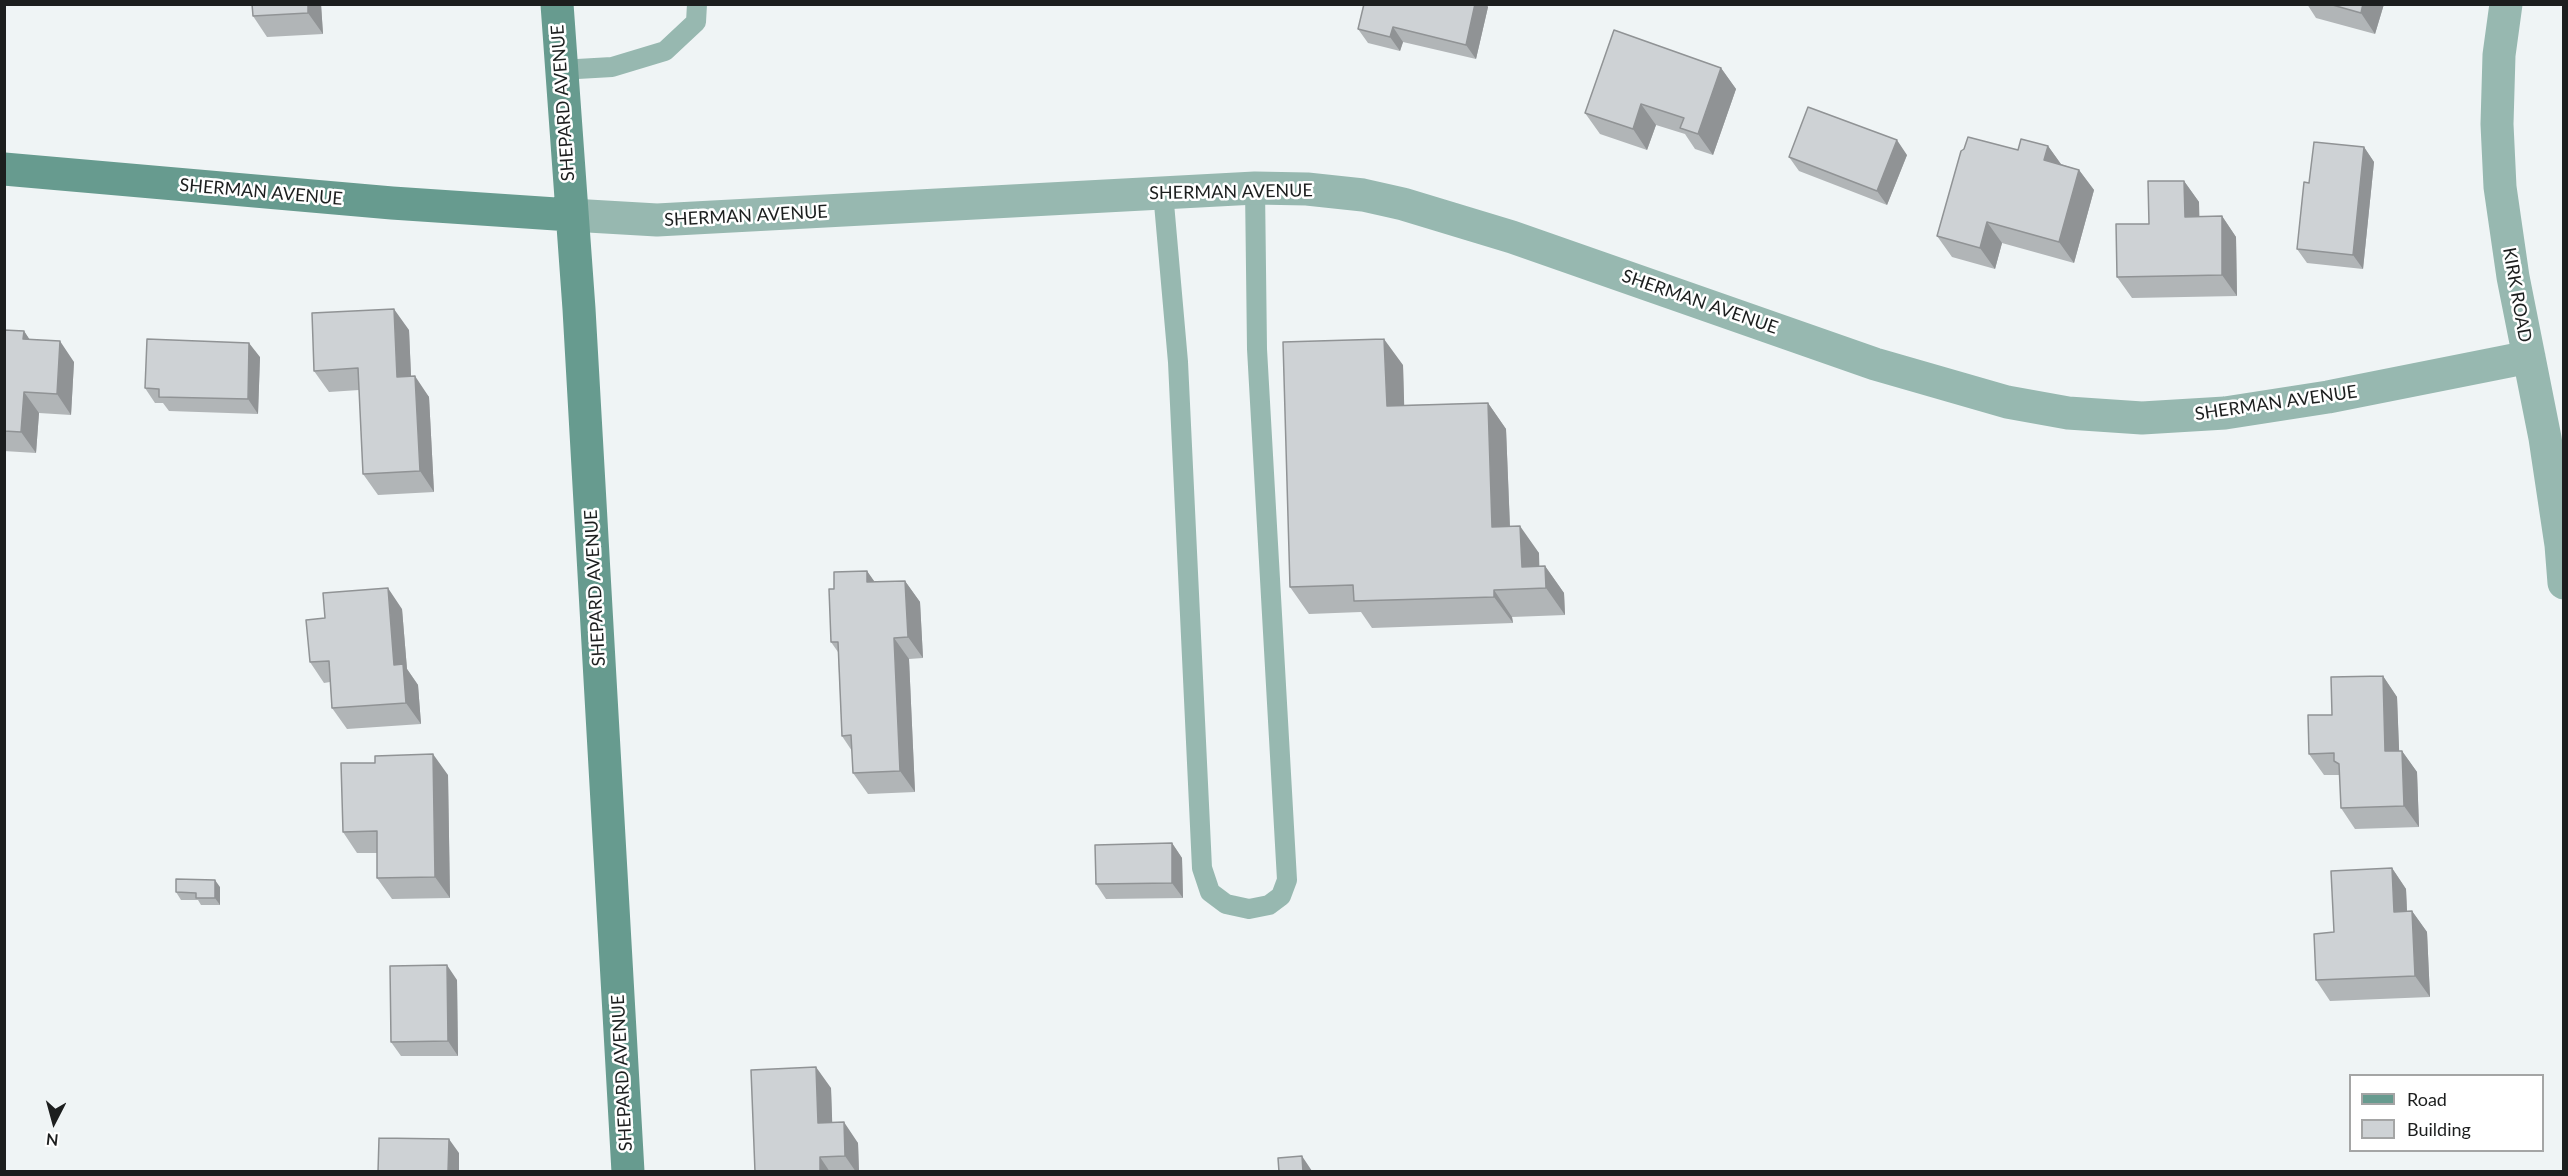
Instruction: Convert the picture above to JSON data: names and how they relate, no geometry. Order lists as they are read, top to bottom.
{
  "streets": {
    "main road": ["SHEPARD AVENUE", "SHERMAN AVENUE"],
    "street": ["KIRK ROAD"]
  },
  "crossings": [
    ["SHEPARD AVENUE", "SHERMAN AVENUE"],
    ["SHERMAN AVENUE", "KIRK ROAD"]
  ],
  "legend": ["Road", "Building"],
  "north": "bottom"
}
